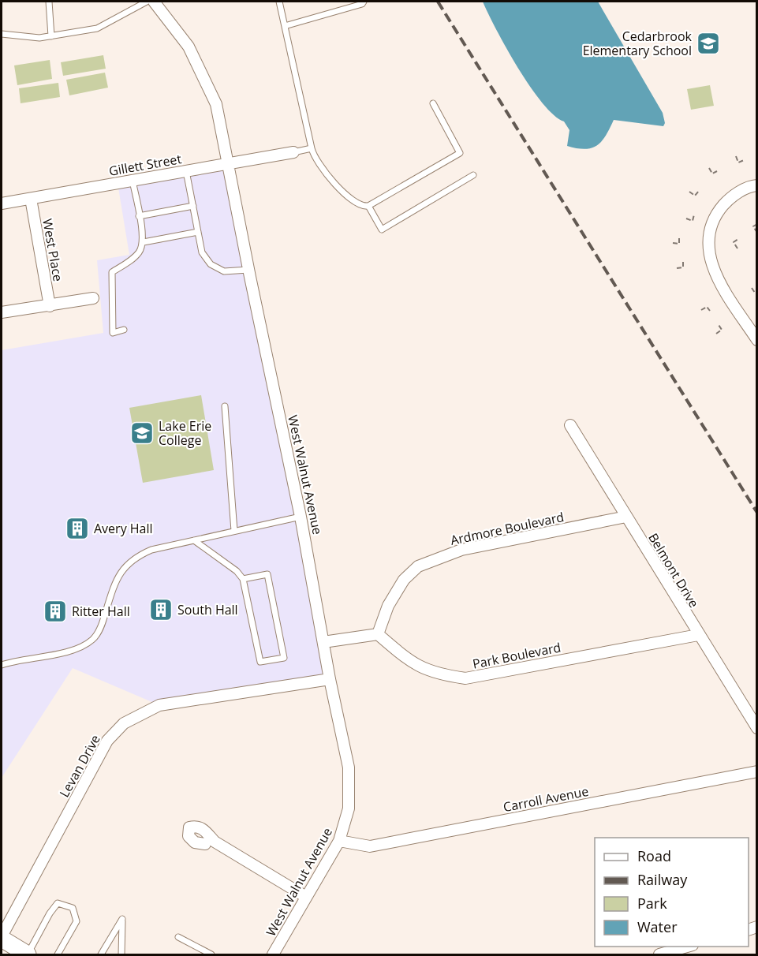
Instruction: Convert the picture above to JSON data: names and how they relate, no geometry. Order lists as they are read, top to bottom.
{
  "streets": {
    "street": [
      "Gillett Street",
      "West Place",
      "West Walnut Avenue",
      "Ardmore Boulevard",
      "Belmont Drive",
      "Park Boulevard",
      "Levan Drive",
      "Carroll Avenue"
    ]
  },
  "crossings": [
    ["Gillett Street", "West Place"],
    ["Gillett Street", "West Walnut Avenue"],
    ["West Walnut Avenue", "Levan Drive"],
    ["West Walnut Avenue", "Carroll Avenue"],
    ["Ardmore Boulevard", "Belmont Drive"],
    ["Ardmore Boulevard", "Park Boulevard"],
    ["Belmont Drive", "Park Boulevard"]
  ],
  "places": {
    "school or university": ["Cedarbrook Elementary School", "Lake Erie College"],
    "building": ["Avery Hall", "South Hall", "Ritter Hall"]
  },
  "legend": [
    "Road",
    "Railway",
    "Park",
    "Water"
  ]
}
